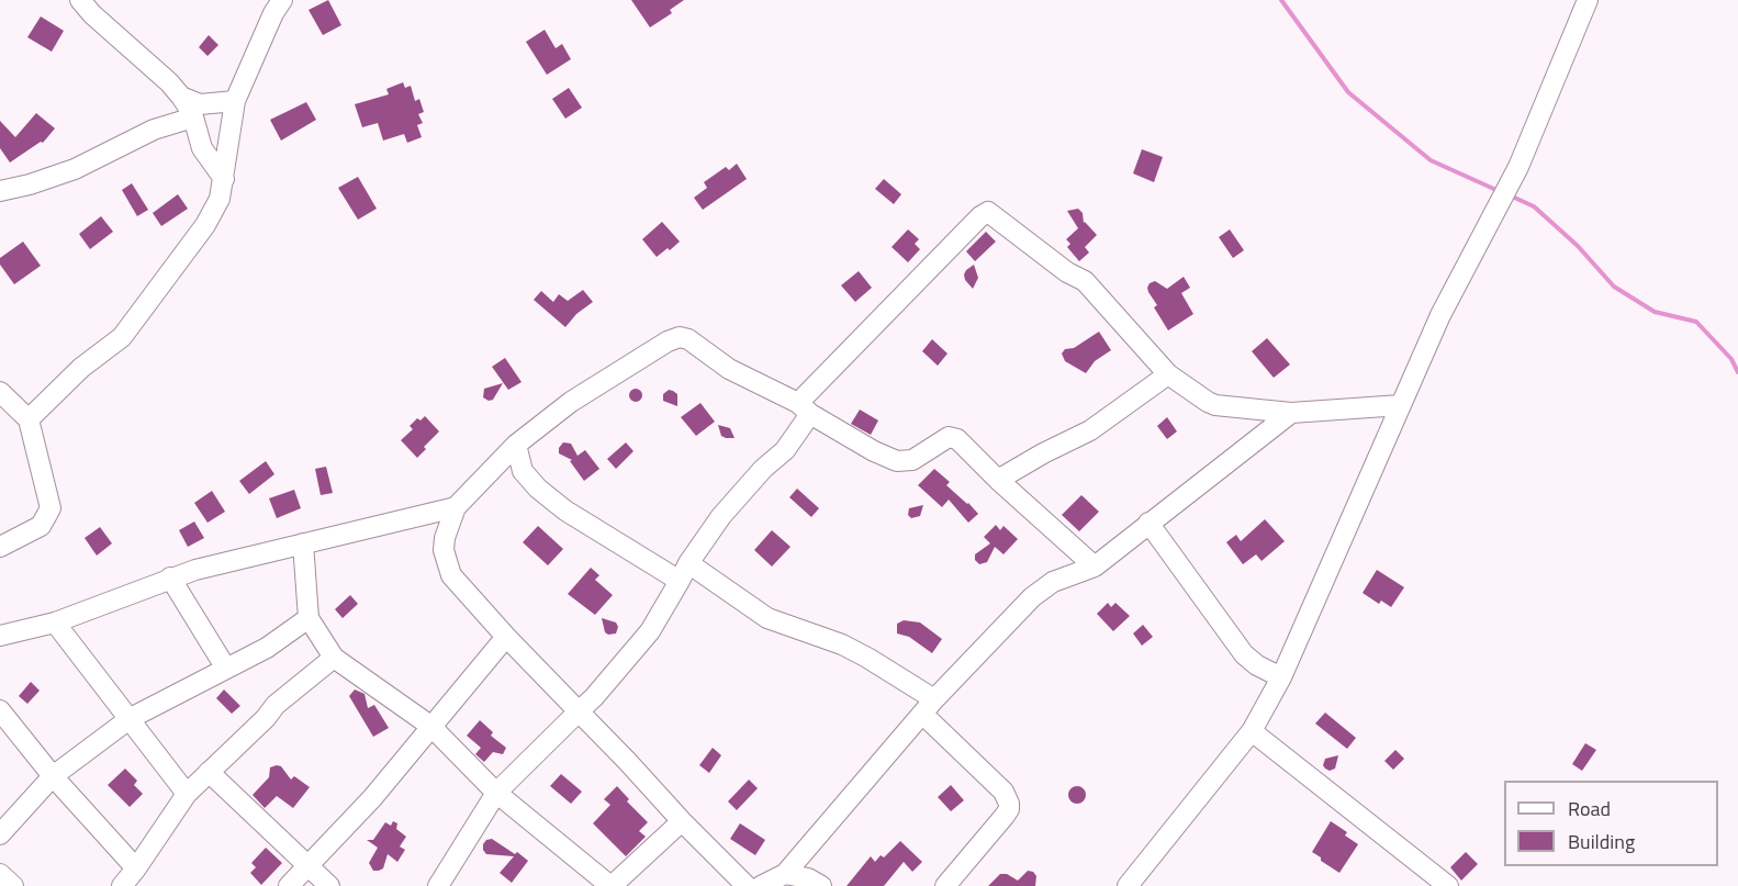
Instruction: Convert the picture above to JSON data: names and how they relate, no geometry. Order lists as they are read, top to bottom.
{
  "legend": ["Road", "Building"]
}
